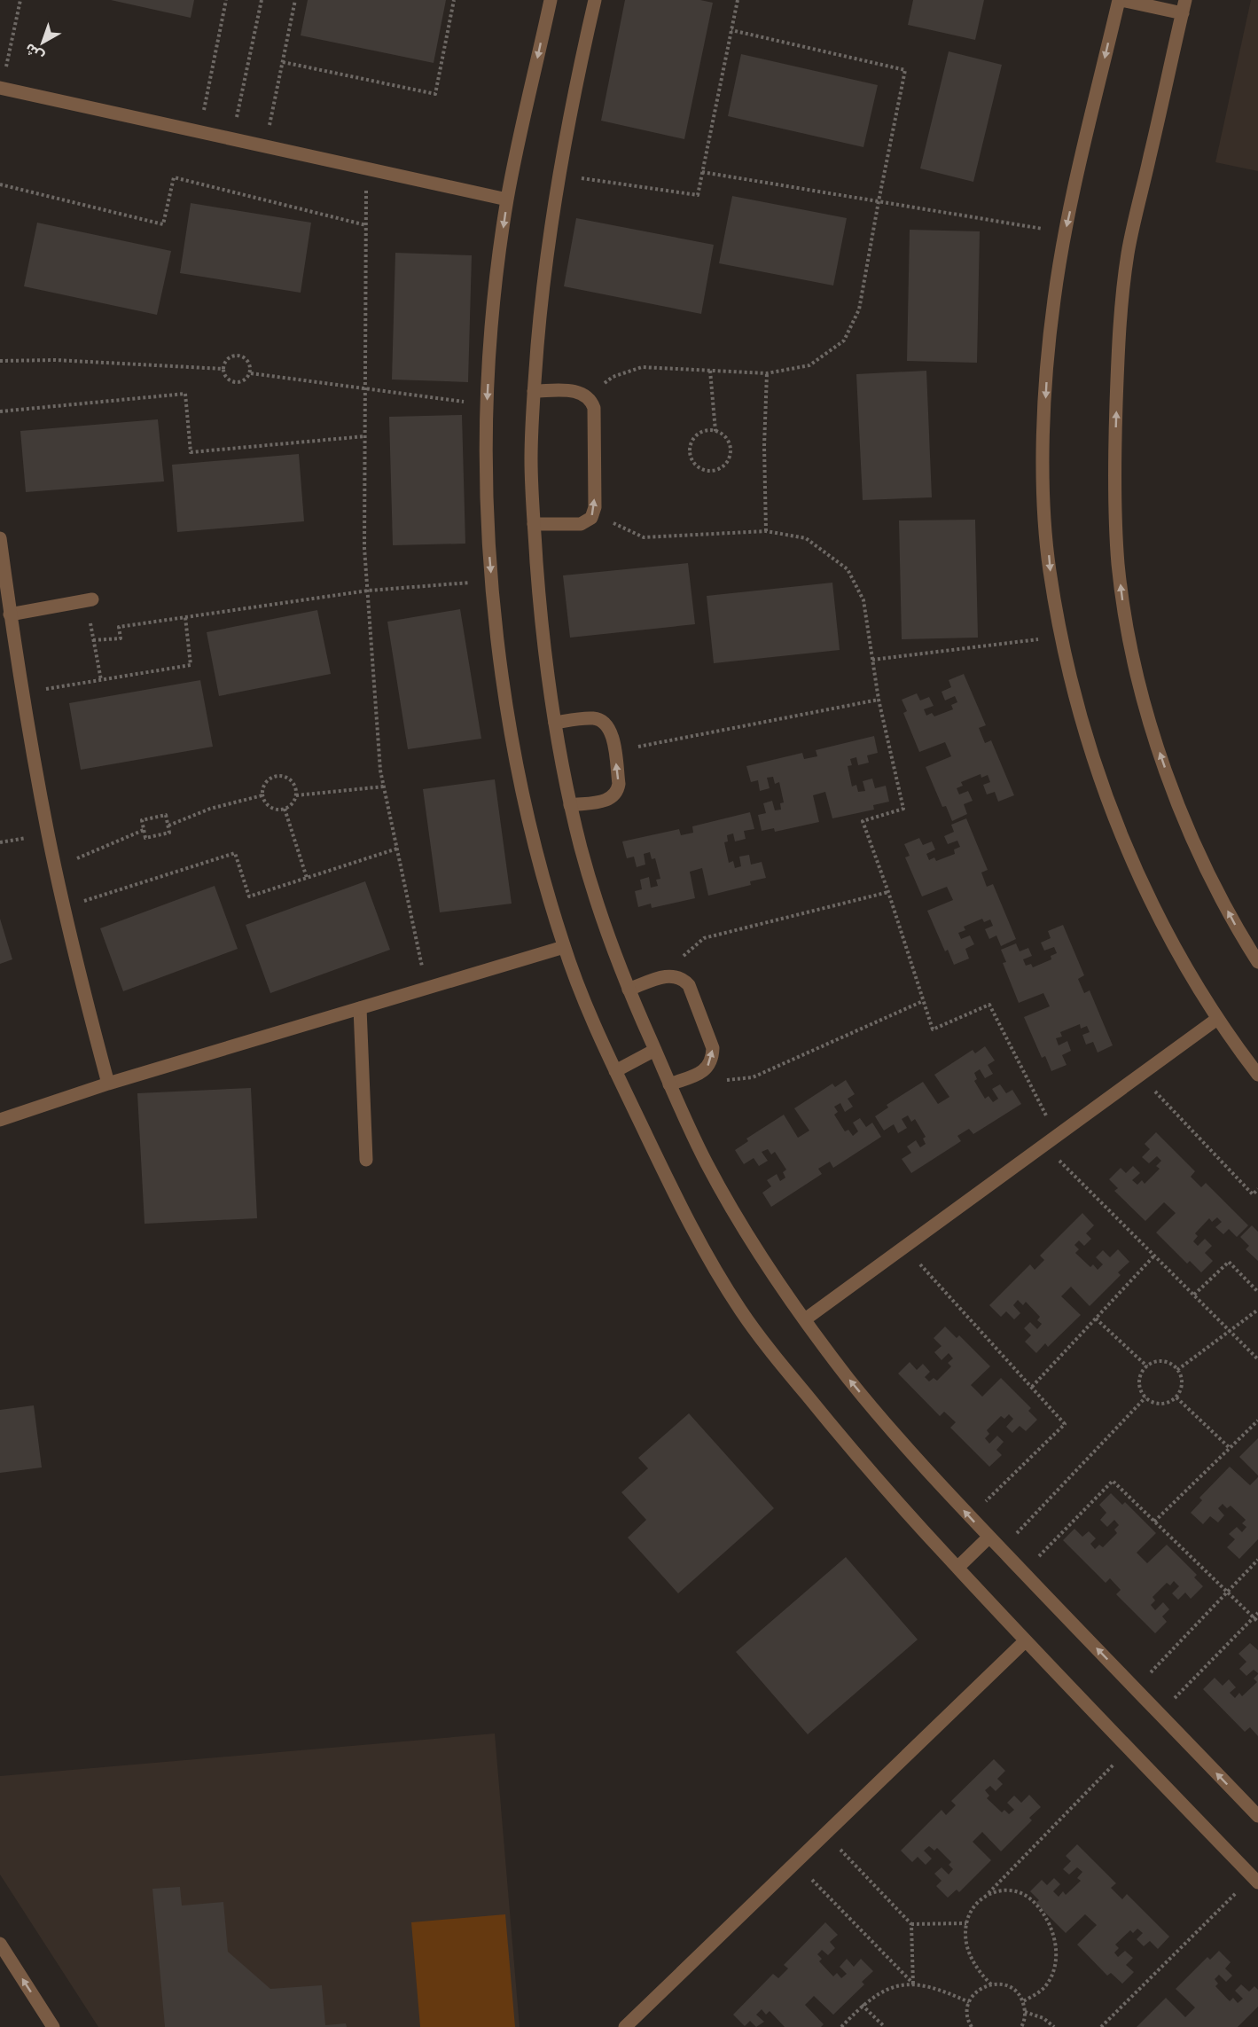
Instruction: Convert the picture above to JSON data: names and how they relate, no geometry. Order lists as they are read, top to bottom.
{
  "north": "bottom left"
}
